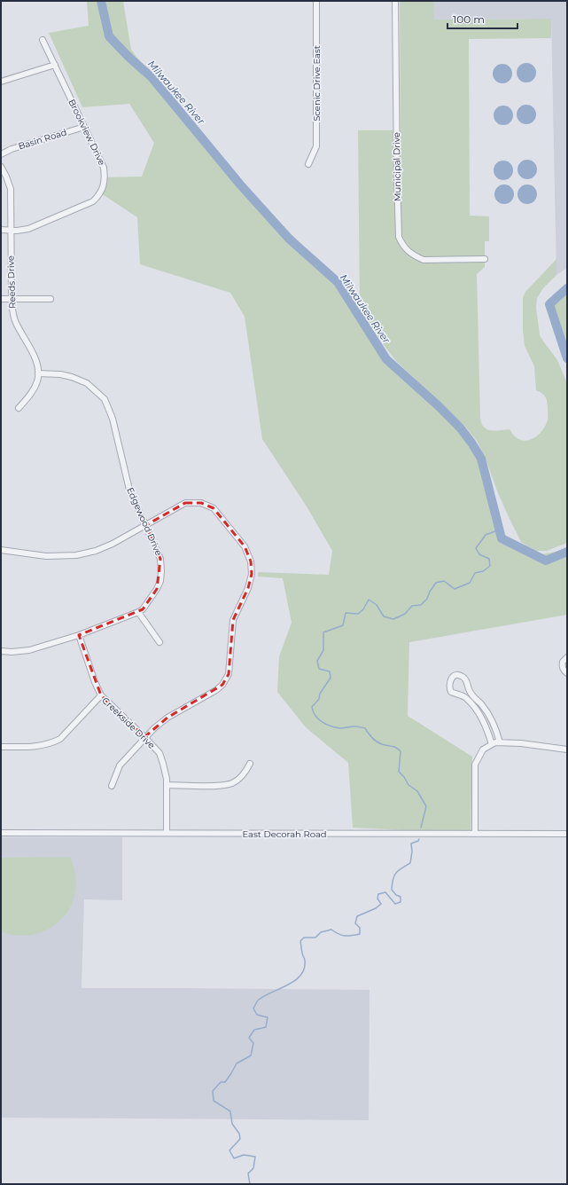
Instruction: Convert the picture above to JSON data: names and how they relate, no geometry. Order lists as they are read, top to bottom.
{
  "streets": {
    "street": [
      "Scenic Drive East",
      "Brookview Drive",
      "Basin Road",
      "Municipal Drive",
      "Reeds Drive",
      "Edgewood Drive",
      "Creekside Drive",
      "East Decorah Road"
    ]
  },
  "crossings": [
    ["Brookview Drive", "Basin Road"],
    ["Brookview Drive", "Reeds Drive"],
    ["Reeds Drive", "Edgewood Drive"],
    ["Edgewood Drive", "Creekside Drive"],
    ["Creekside Drive", "East Decorah Road"]
  ],
  "water": ["Milwaukee River"],
  "scale_bar": "100 m"
}
